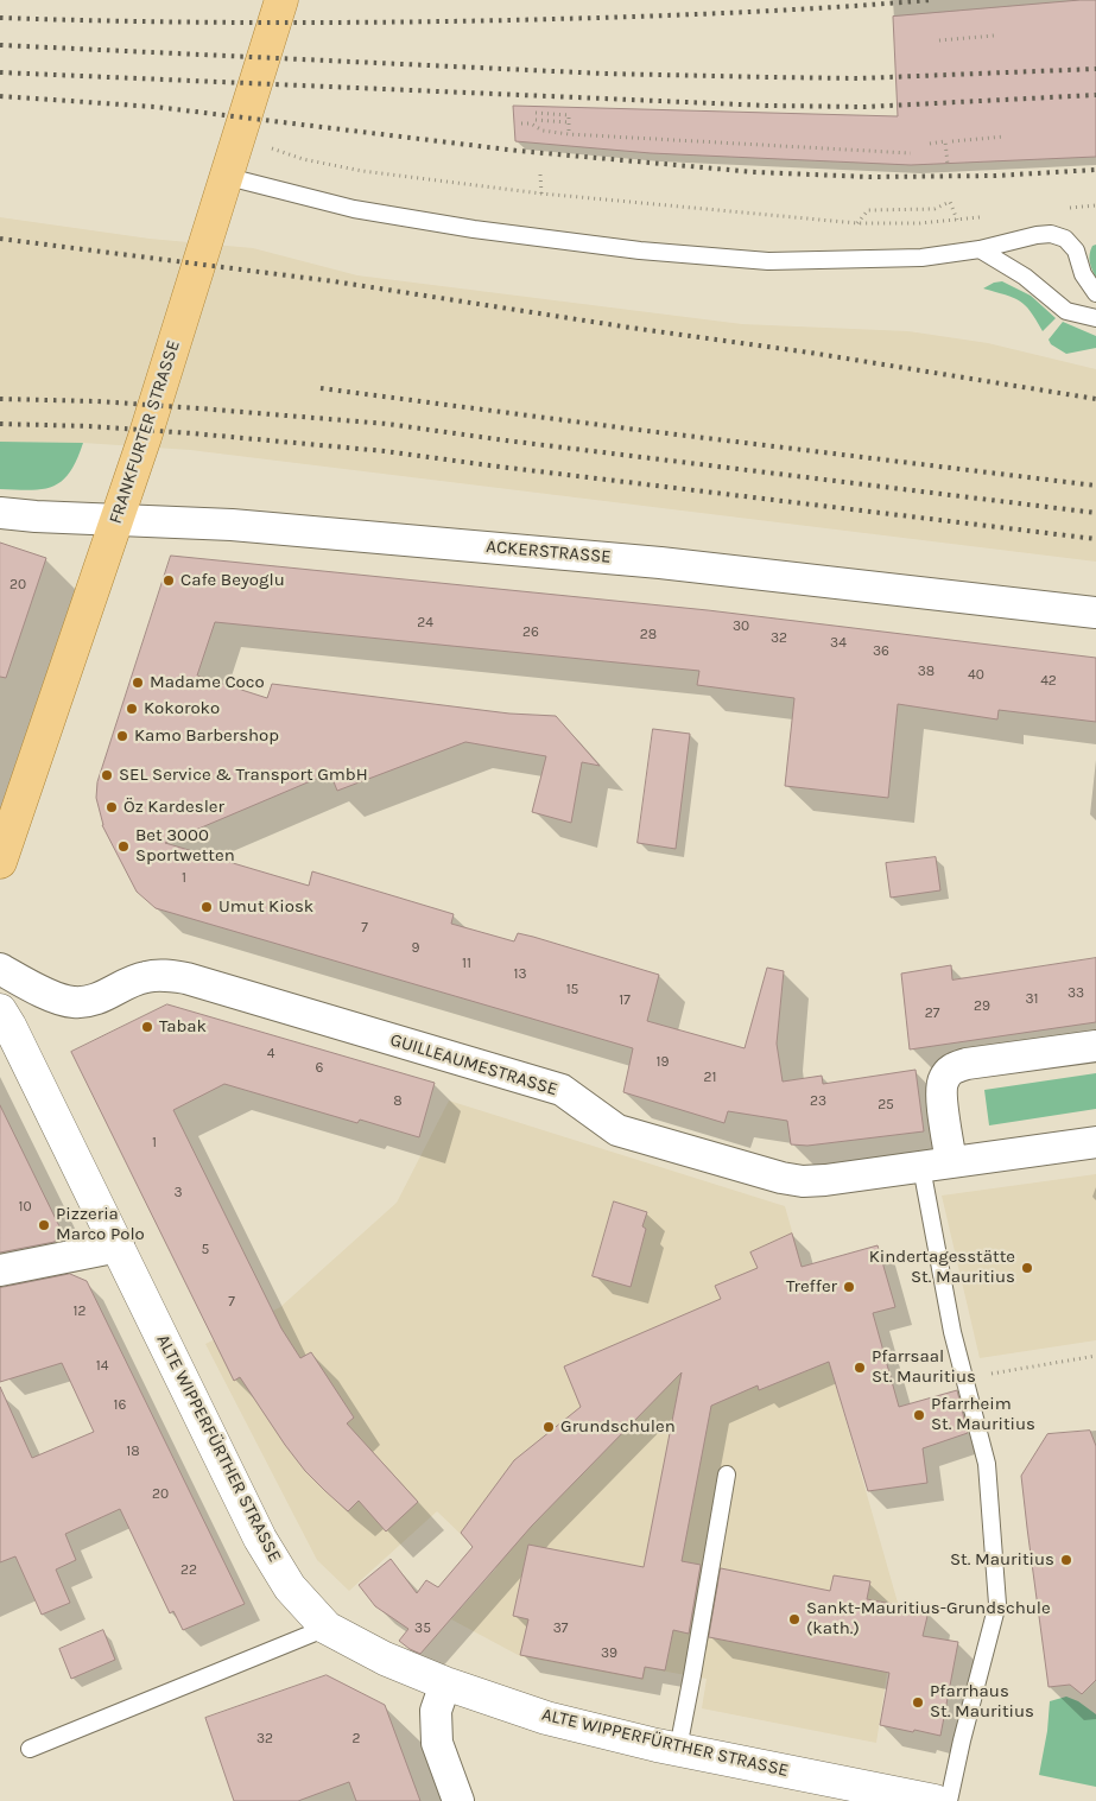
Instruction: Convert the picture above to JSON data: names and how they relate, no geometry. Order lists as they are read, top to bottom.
{
  "streets": {
    "main road": ["FRANKFURTER STRASSE"],
    "street": ["ACKERSTRASSE", "GUILLEAUMESTRASSE", "ALTE WIPPERFÜRTHER STRASSE"]
  },
  "crossings": [
    ["FRANKFURTER STRASSE", "ACKERSTRASSE"]
  ],
  "places": [
    "Cafe Beyoglu",
    "Madame Coco",
    "Kokoroko",
    "Kamo Barbershop",
    "SEL Service & Transport GmbH",
    "Öz Kardesler",
    "Bet 3000 Sportwetten",
    "Umut Kiosk",
    "Tabak",
    "Pizzeria Marco Polo",
    "Kindertagesstätte St. Mauritius",
    "Treffer",
    "Pfarrsaal St. Mauritius",
    "Pfarrheim St. Mauritius",
    "Grundschulen",
    "St. Mauritius",
    "Sankt-Mauritius-Grundschule (kath.)",
    "Pfarrhaus St. Mauritius"
  ],
  "house_numbers": [
    "20",
    "24",
    "30",
    "26",
    "28",
    "32",
    "34",
    "36",
    "38",
    "40",
    "42",
    "1",
    "7",
    "9",
    "11",
    "13",
    "15",
    "33",
    "31",
    "17",
    "29",
    "27",
    "4",
    "19",
    "6",
    "21",
    "8",
    "23",
    "25",
    "1",
    "3",
    "10",
    "5",
    "7",
    "12",
    "14",
    "16",
    "18",
    "20",
    "22",
    "35",
    "37",
    "39",
    "32",
    "2"
  ]
}
